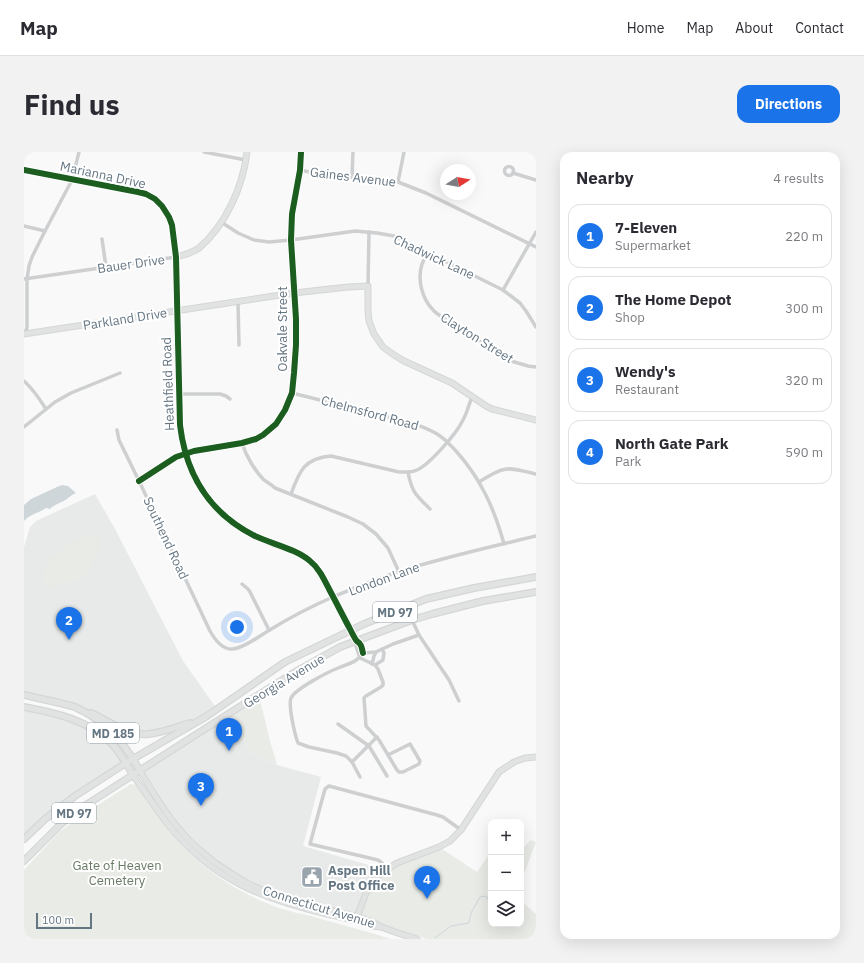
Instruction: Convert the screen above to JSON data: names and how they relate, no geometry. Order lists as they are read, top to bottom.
{
  "streets": {
    "main road": [
      "MD 97",
      "Georgia Avenue",
      "MD 185",
      "Connecticut Avenue"
    ],
    "street": [
      "Marianna Drive",
      "Gaines Avenue",
      "Chadwick Lane",
      "Bauer Drive",
      "Parkland Drive",
      "Oakvale Street",
      "Clayton Street",
      "Heathfield Road",
      "Chelmsford Road",
      "Southend Road",
      "London Lane"
    ]
  },
  "crossings": [
    ["Marianna Drive", "Bauer Drive"],
    ["Marianna Drive", "Parkland Drive"],
    ["Marianna Drive", "Heathfield Road"],
    ["Gaines Avenue", "Oakvale Street"],
    ["Chadwick Lane", "Bauer Drive"],
    ["Chadwick Lane", "Oakvale Street"],
    ["Chadwick Lane", "Clayton Street"],
    ["Parkland Drive", "Oakvale Street"],
    ["Parkland Drive", "Heathfield Road"],
    ["Oakvale Street", "Heathfield Road"],
    ["Oakvale Street", "Chelmsford Road"],
    ["Oakvale Street", "Southend Road"],
    ["Heathfield Road", "London Lane"],
    ["Heathfield Road", "Georgia Avenue"],
    ["Chelmsford Road", "London Lane"],
    ["Southend Road", "London Lane"],
    ["Georgia Avenue", "Connecticut Avenue"]
  ],
  "parks": ["Gate of Heaven Cemetery"],
  "places": {
    "public building": ["Aspen Hill Post Office"]
  },
  "scale_bar": "100 m",
  "north": "right",
  "page": {
    "header": "Map",
    "nav": [
      "Home",
      "Map",
      "About",
      "Contact"
    ],
    "buttons": "Directions",
    "title": "Find us",
    "heading": ["Nearby", "4 results"],
    "list": [
      {
        "mark": "1",
        "name": "7-Eleven",
        "note": "Supermarket",
        "value": "220 m"
      },
      {
        "mark": "2",
        "name": "The Home Depot",
        "note": "Shop",
        "value": "300 m"
      },
      {
        "mark": "3",
        "name": "Wendy's",
        "note": "Restaurant",
        "value": "320 m"
      },
      {
        "mark": "4",
        "name": "North Gate Park",
        "note": "Park",
        "value": "590 m"
      }
    ],
    "pins": [
      "2",
      "1",
      "3",
      "4"
    ],
    "map_buttons": ["+", "−"],
    "scale": "100 m"
  }
}
